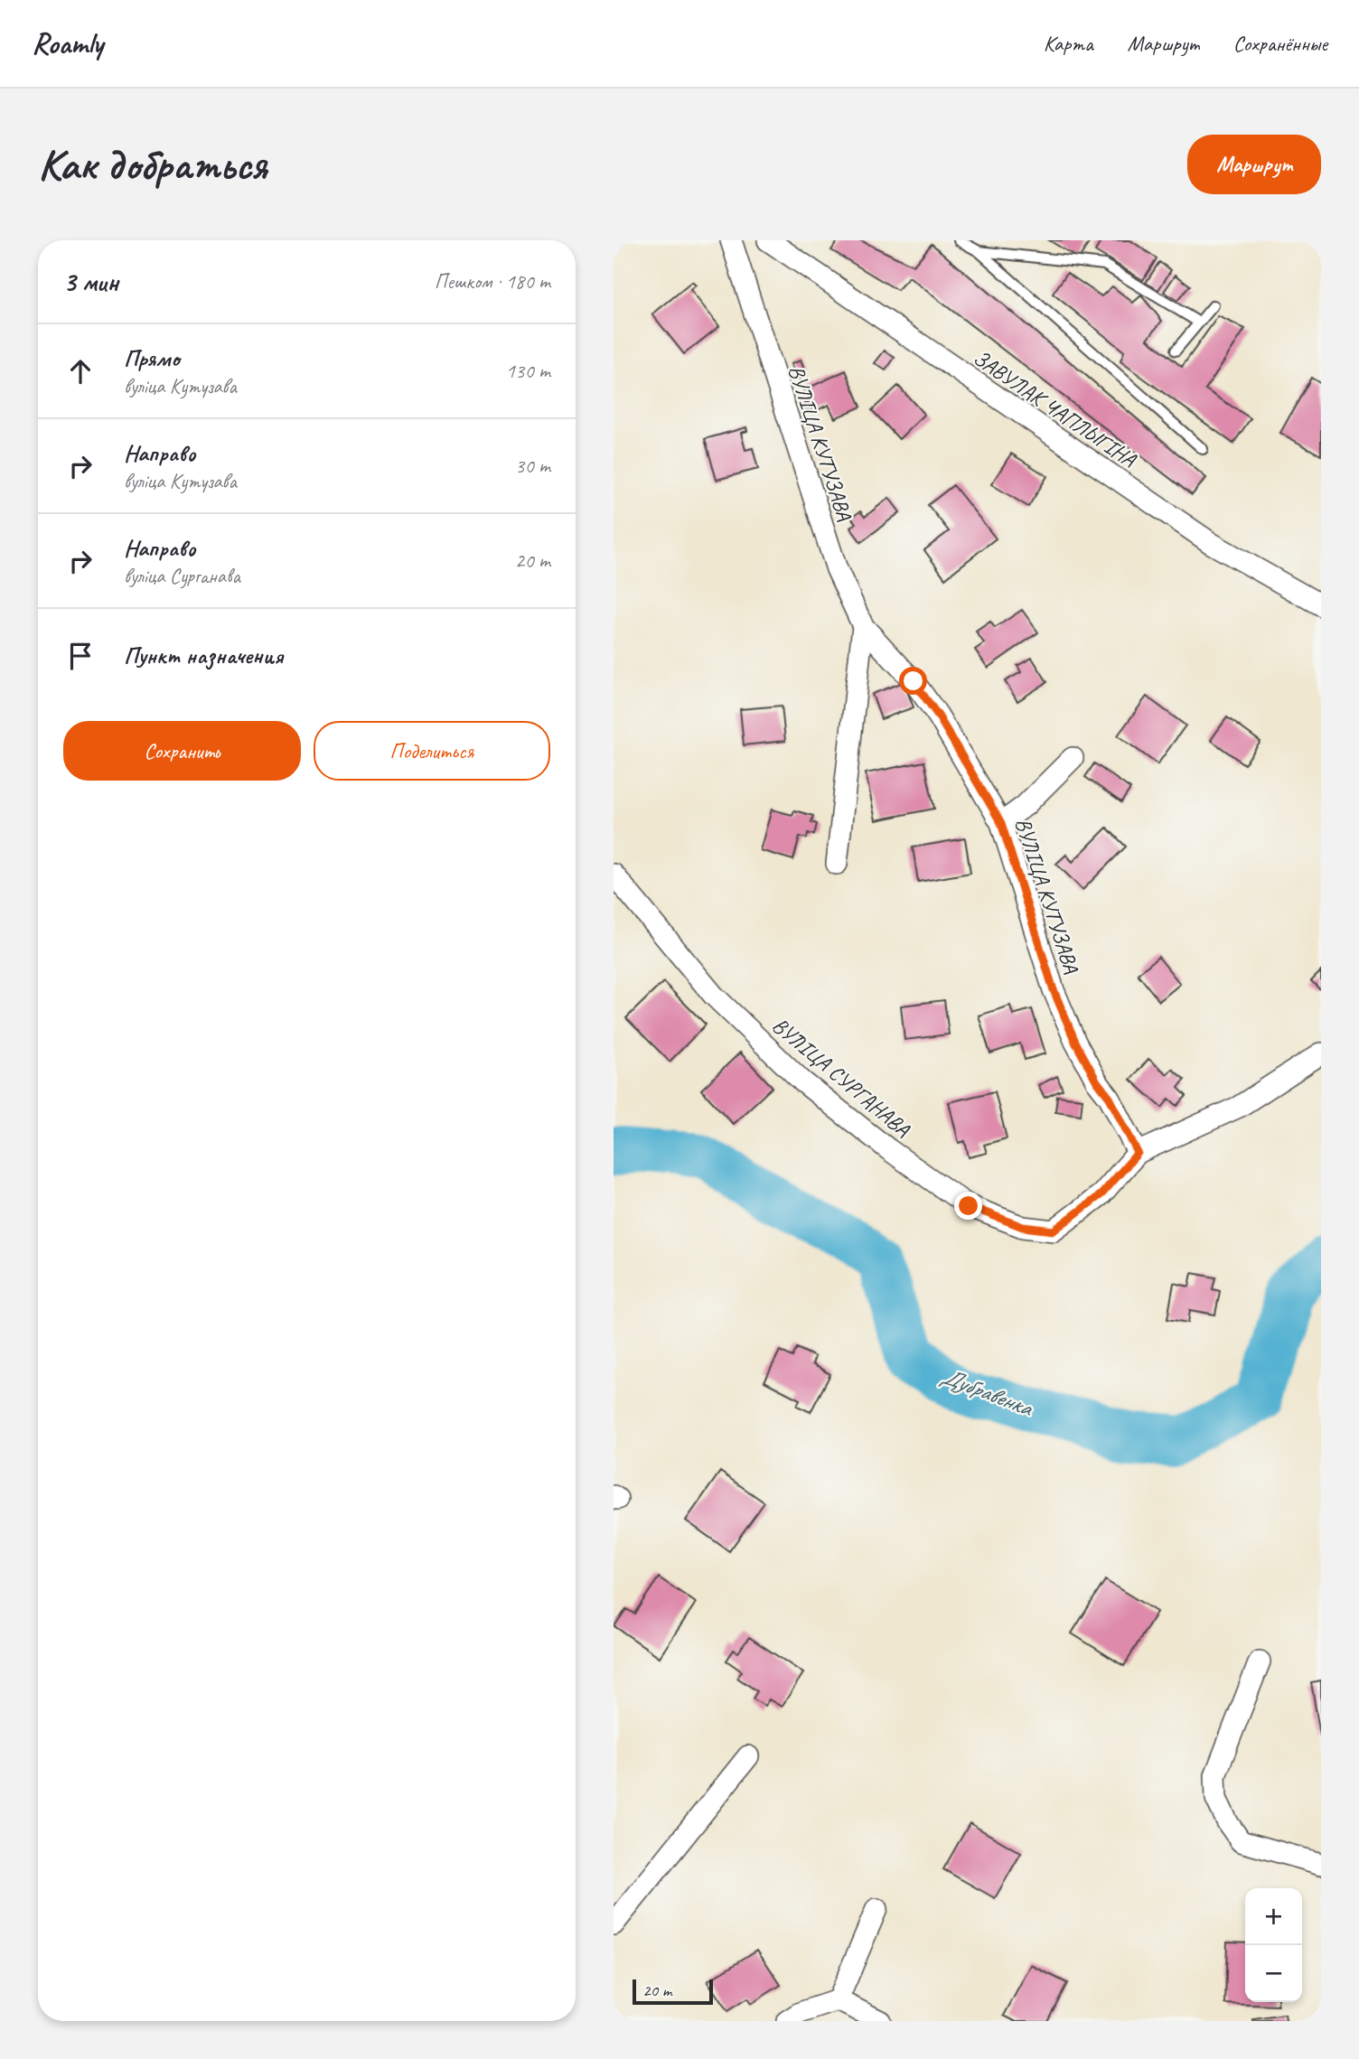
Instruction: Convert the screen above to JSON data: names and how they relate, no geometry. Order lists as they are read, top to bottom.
{
  "streets": {
    "street": ["ЗАВУЛАК ЧАПЛЫГІНА", "ВУЛІЦА КУТУЗАВА", "ВУЛІЦА СУРГАНАВА"]
  },
  "crossings": [
    ["ВУЛІЦА КУТУЗАВА", "ВУЛІЦА СУРГАНАВА"]
  ],
  "water": ["Дубравенка"],
  "scale_bar": "20 m",
  "page": {
    "header": "Roamly",
    "nav": ["Карта", "Маршрут", "Сохранённые"],
    "buttons": [
      "Маршрут",
      ["Сохранить", "Поделиться"]
    ],
    "title": "Как добраться",
    "heading": ["3 мин", "Пешком · 180 m"],
    "list": [
      ["Прямо", "вуліца Кутузава", "130 m"],
      ["Направо", "вуліца Кутузава", "30 m"],
      ["Направо", "вуліца Сурганава", "20 m"],
      "Пункт назначения"
    ],
    "map_buttons": ["+", "−"],
    "scale": "20 m"
  }
}
